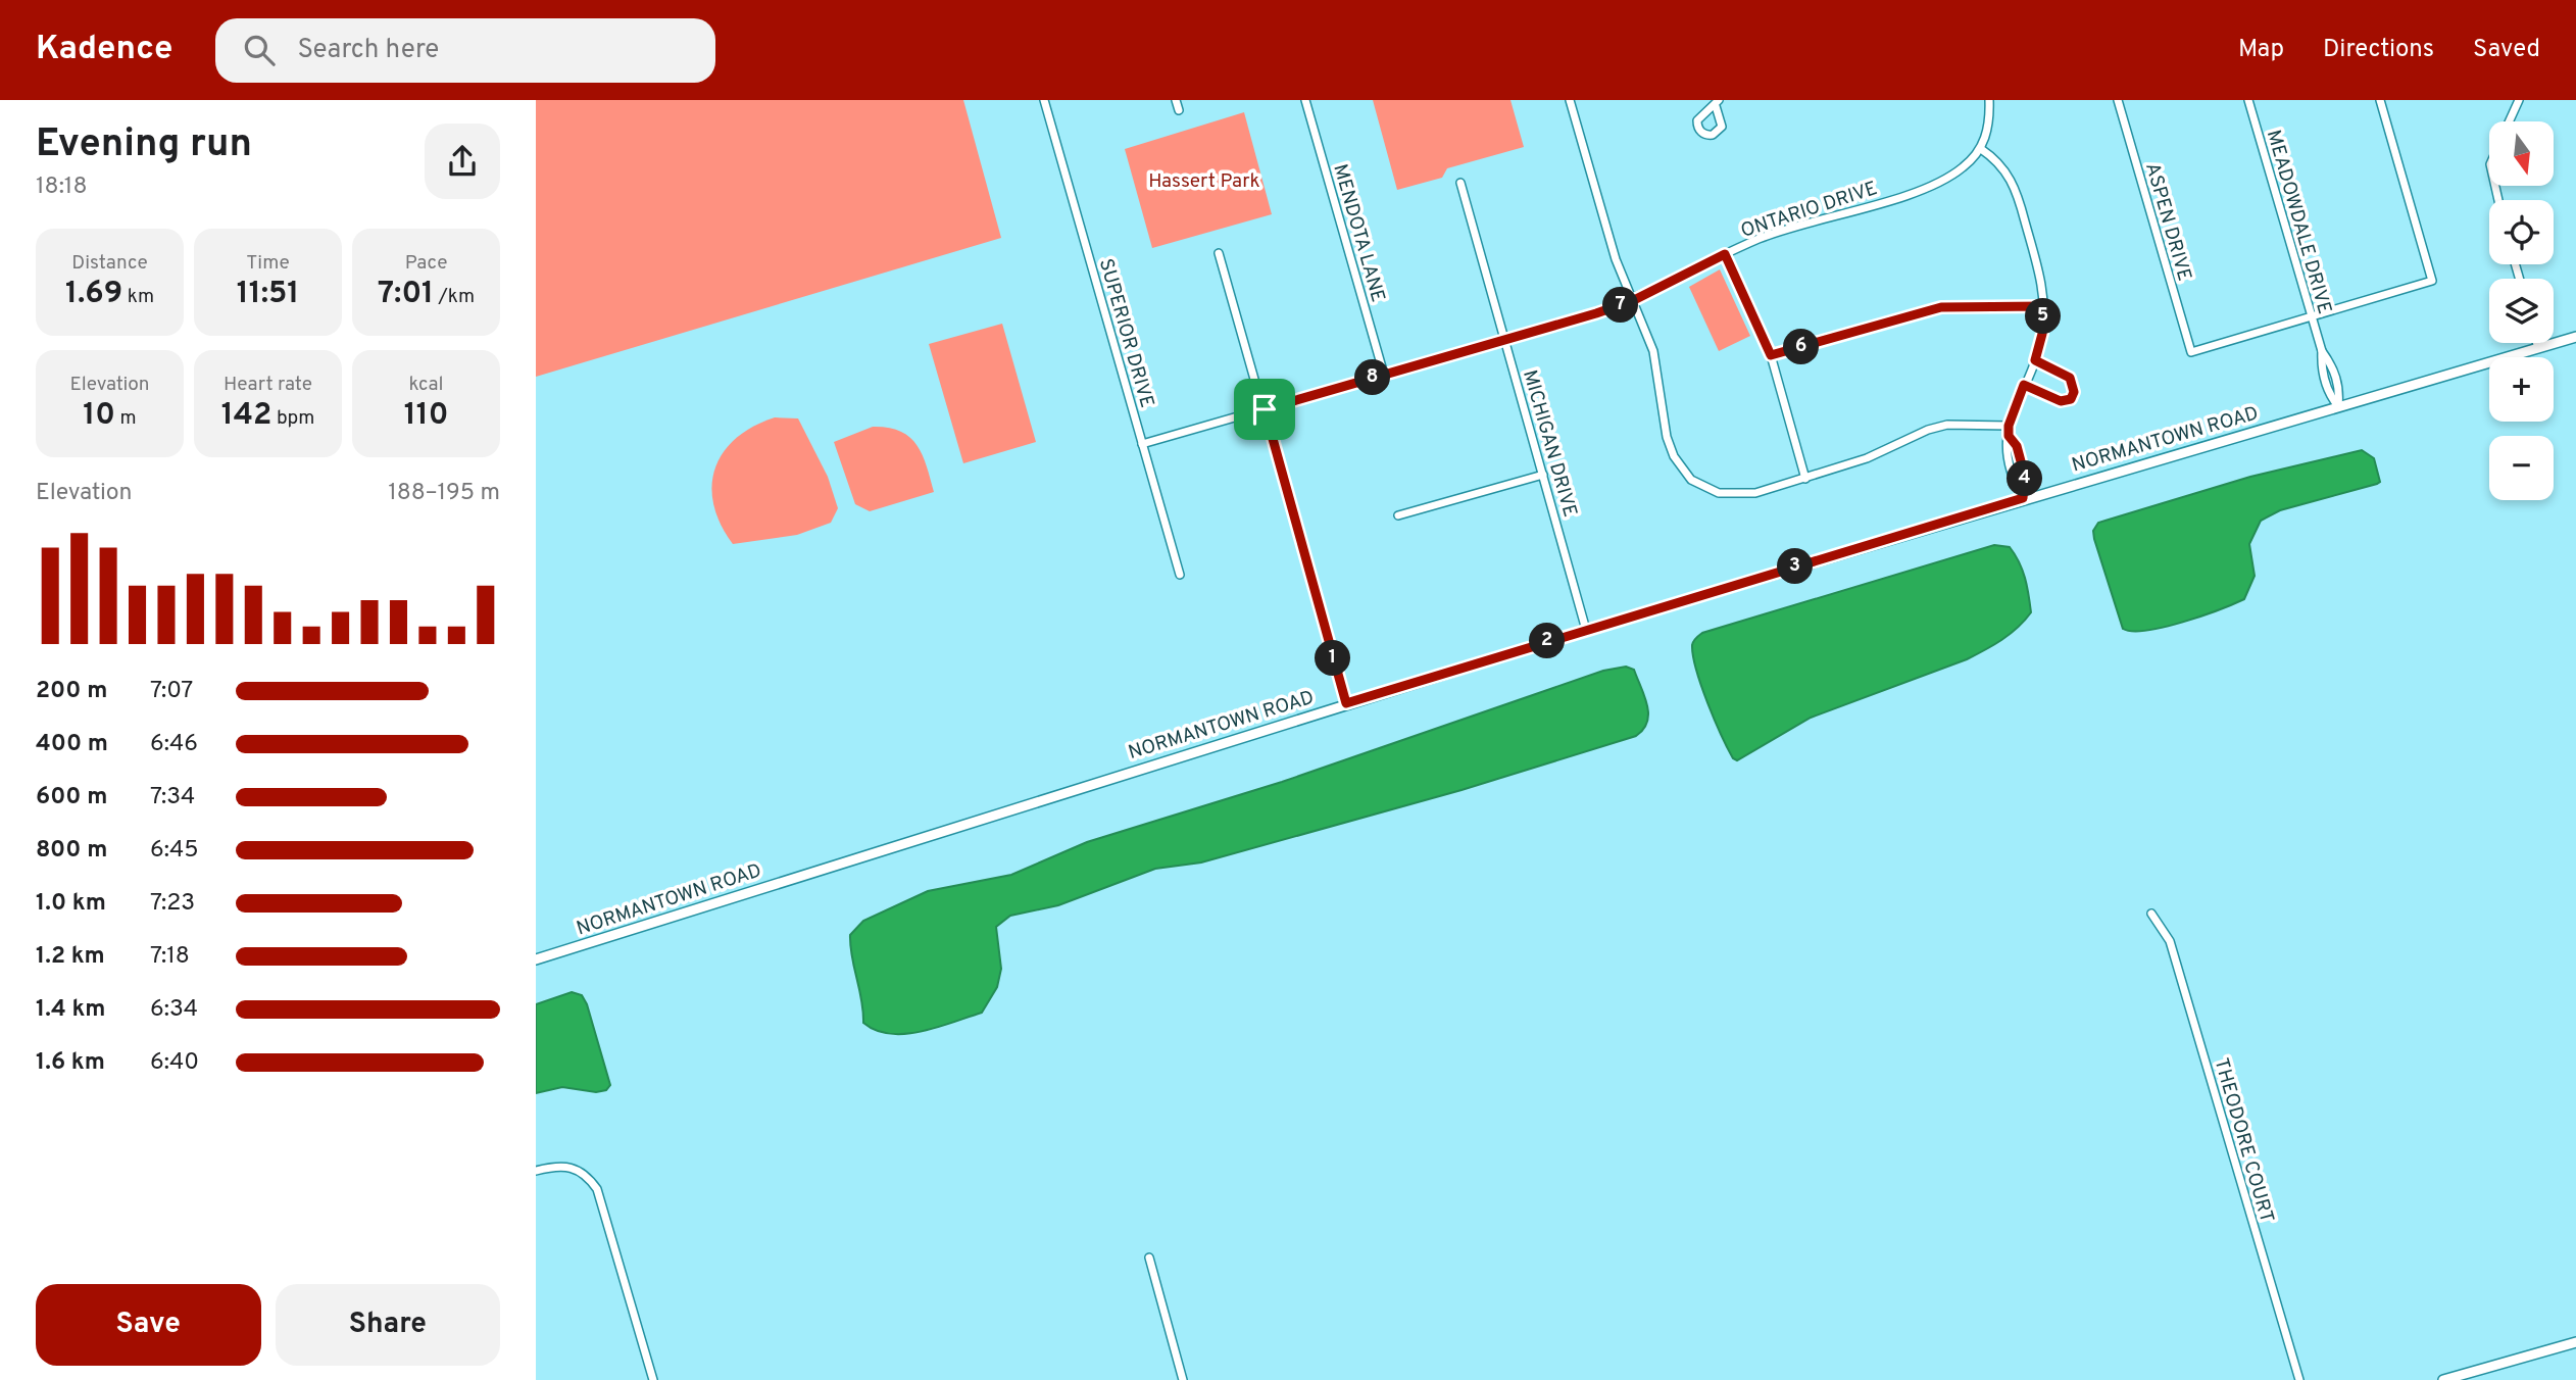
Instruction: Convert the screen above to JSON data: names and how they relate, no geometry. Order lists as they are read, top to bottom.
{
  "streets": {
    "street": [
      "ONTARIO DRIVE",
      "ASPEN DRIVE",
      "MEADOWDALE DRIVE",
      "MENDOTA LANE",
      "SUPERIOR DRIVE",
      "NORMANTOWN ROAD",
      "MICHIGAN DRIVE",
      "THEODORE COURT"
    ]
  },
  "crossings": [
    ["ONTARIO DRIVE", "MENDOTA LANE"],
    ["ONTARIO DRIVE", "SUPERIOR DRIVE"],
    ["ONTARIO DRIVE", "MICHIGAN DRIVE"],
    ["ASPEN DRIVE", "MEADOWDALE DRIVE"],
    ["MEADOWDALE DRIVE", "NORMANTOWN ROAD"],
    ["NORMANTOWN ROAD", "MICHIGAN DRIVE"]
  ],
  "parks": ["Hassert Park"],
  "north": "bottom",
  "page": {
    "header": "Kadence",
    "search": "Search here",
    "nav": ["Map", "Directions", "Saved"],
    "heading": ["Evening run", "18:18"],
    "map_buttons": ["+", "−"],
    "stats": [
      ["Distance", "1.69 km"],
      ["Time", "11:51"],
      ["Pace", "7:01 /km"],
      ["Elevation", "10 m"],
      ["Heart rate", "142 bpm"],
      ["kcal", "110"]
    ],
    "pins": [
      "7",
      "5",
      "6",
      "8",
      "4",
      "3",
      "2",
      "1"
    ],
    "chart": ["Elevation", "188–195 m"],
    "list": [
      {
        "name": "200 m",
        "note": "7:07"
      },
      {
        "name": "400 m",
        "note": "6:46"
      },
      {
        "name": "600 m",
        "note": "7:34"
      },
      {
        "name": "800 m",
        "note": "6:45"
      },
      {
        "name": "1.0 km",
        "note": "7:23"
      },
      {
        "name": "1.2 km",
        "note": "7:18"
      },
      {
        "name": "1.4 km",
        "note": "6:34"
      },
      {
        "name": "1.6 km",
        "note": "6:40"
      }
    ],
    "buttons": ["Save", "Share"]
  }
}
